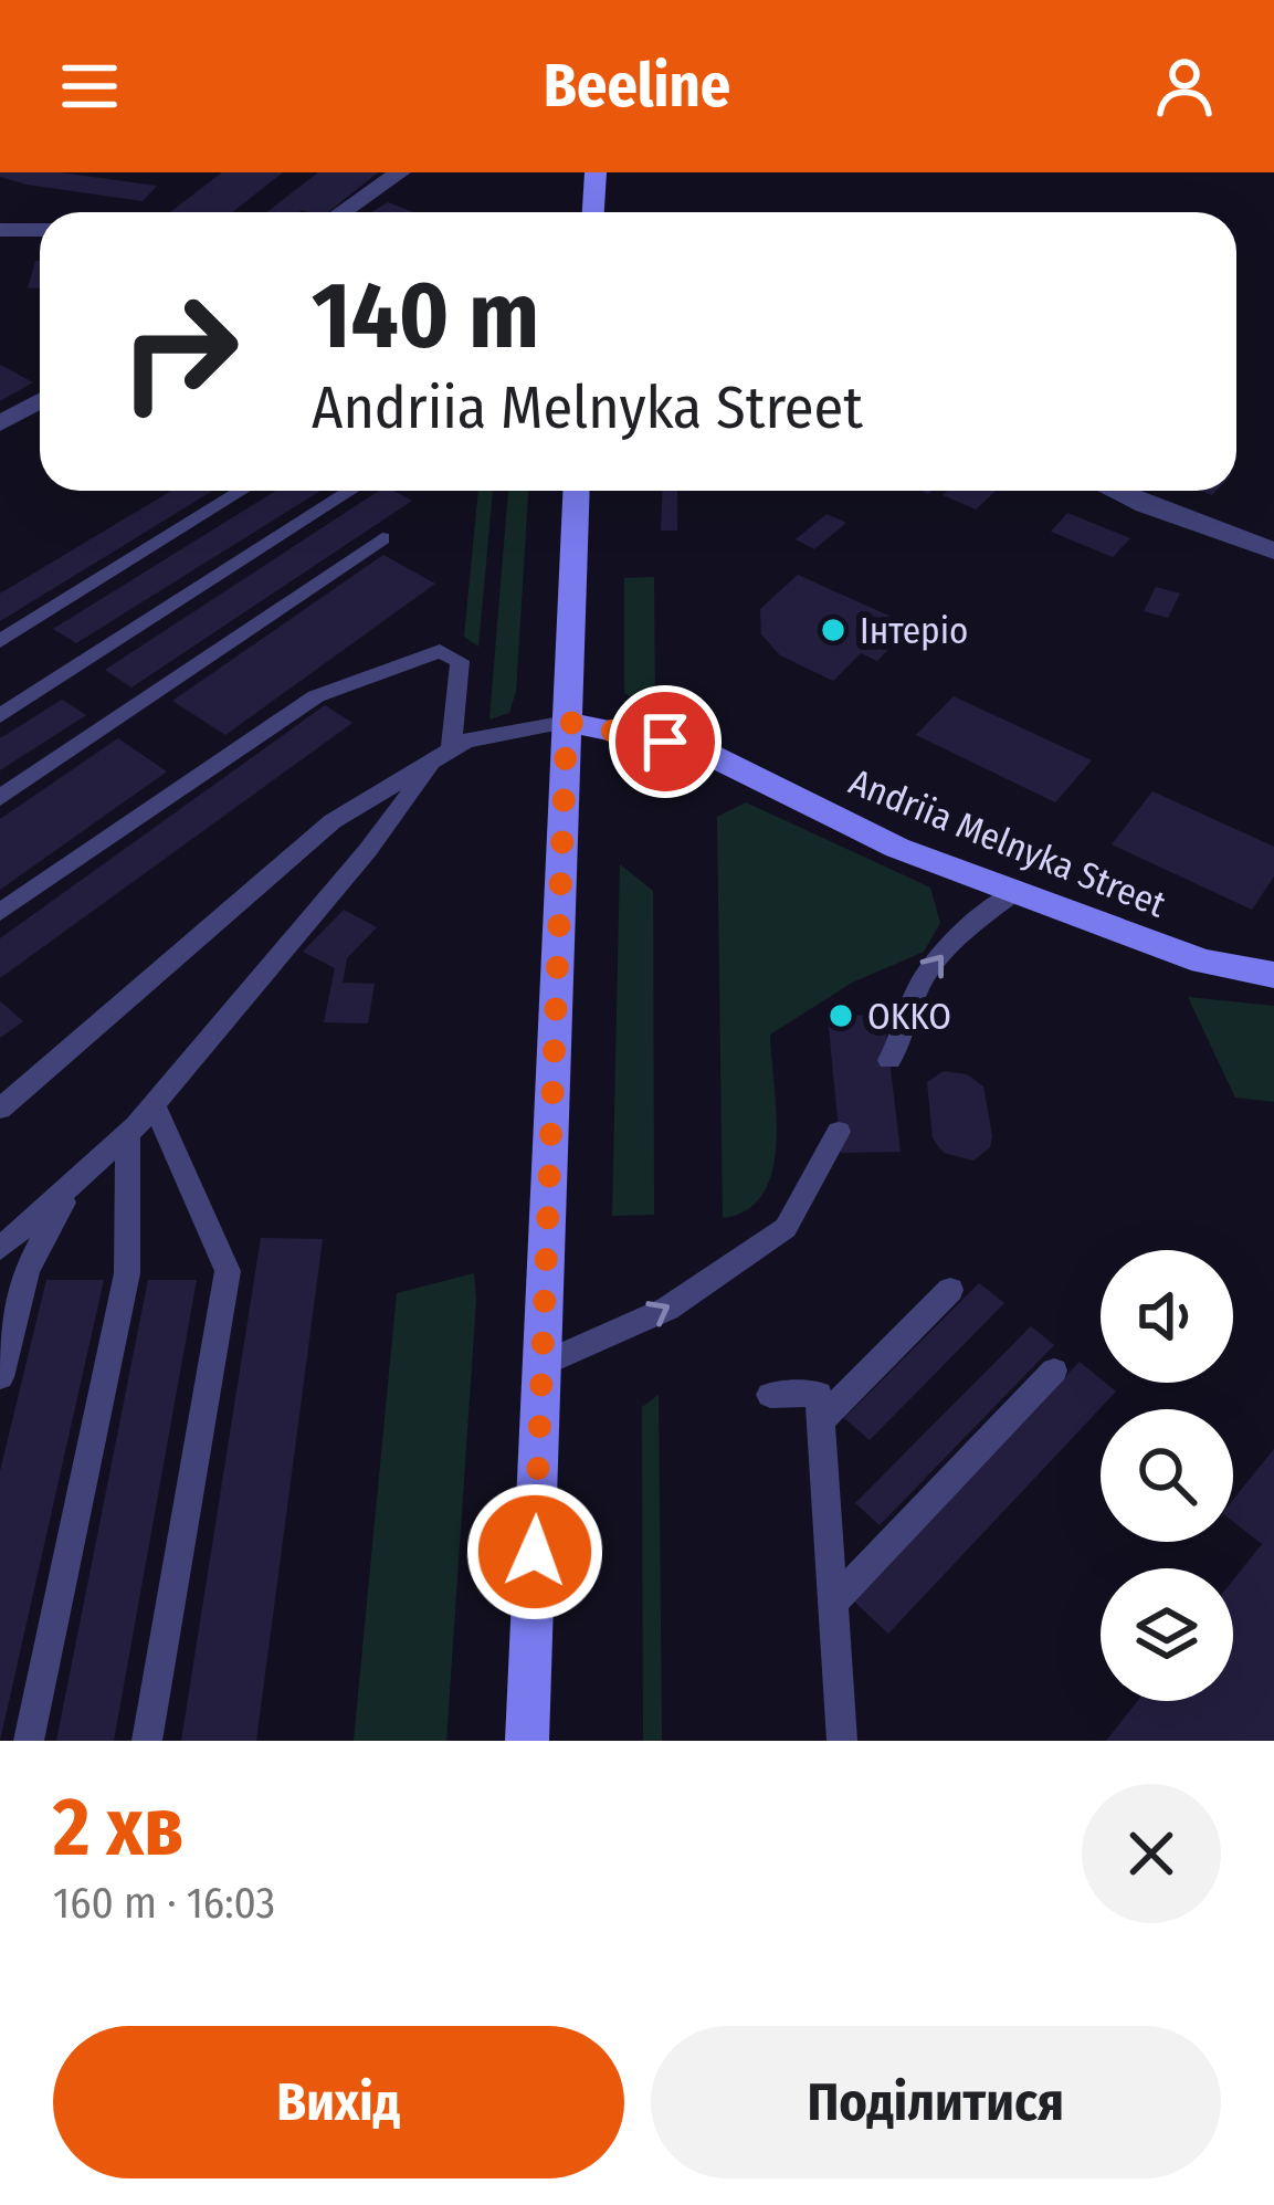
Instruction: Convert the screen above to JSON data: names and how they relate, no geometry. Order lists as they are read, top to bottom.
{
  "streets": {
    "main road": ["Andriia Melnyka Street"]
  },
  "places": ["Інтеріо", "OKKO"],
  "page": {
    "header": "Beeline",
    "turn": ["140 m", "Andriia Melnyka Street"],
    "heading": ["2 хв", "160 m · 16:03"],
    "buttons": ["Вихід", "Поділитися"]
  }
}
